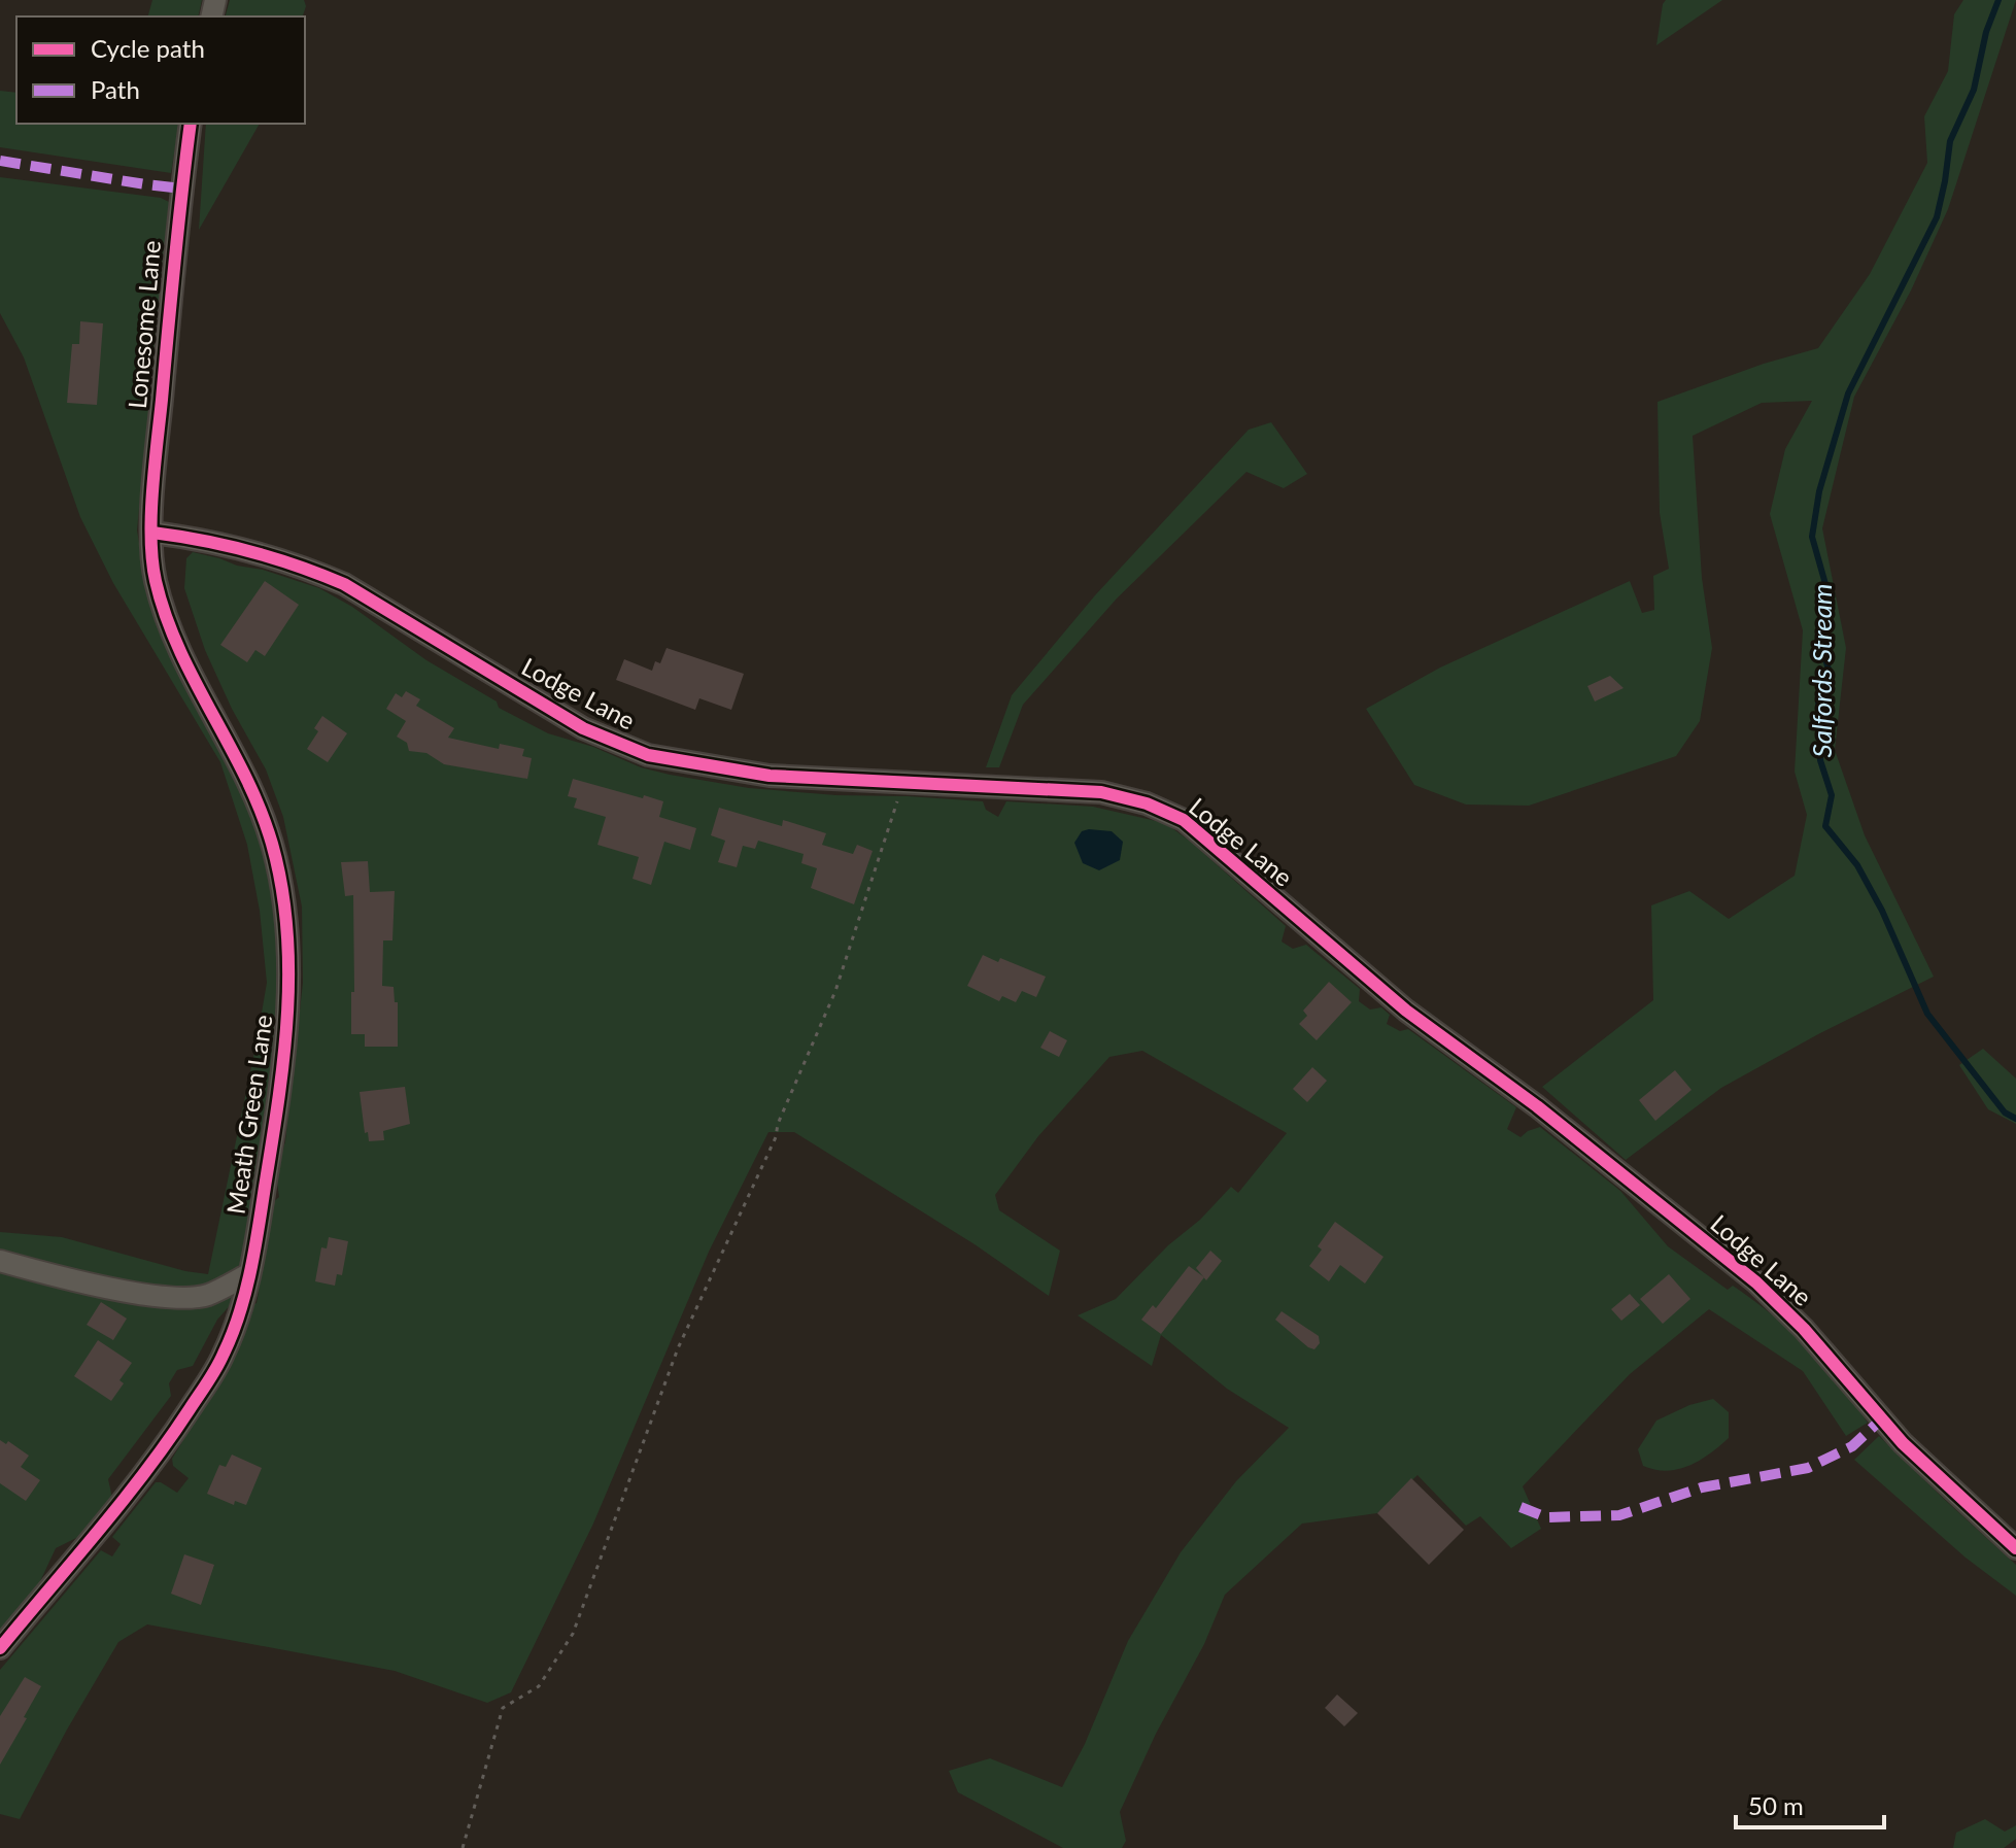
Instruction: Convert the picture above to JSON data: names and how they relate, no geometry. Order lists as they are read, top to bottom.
{
  "streets": {
    "street": ["Lonesome Lane", "Lodge Lane", "Meath Green Lane"]
  },
  "crossings": [
    ["Lonesome Lane", "Lodge Lane"],
    ["Lonesome Lane", "Meath Green Lane"],
    ["Lodge Lane", "Meath Green Lane"]
  ],
  "water": ["Salfords Stream"],
  "legend": ["Cycle path", "Path"],
  "scale_bar": "50 m"
}
